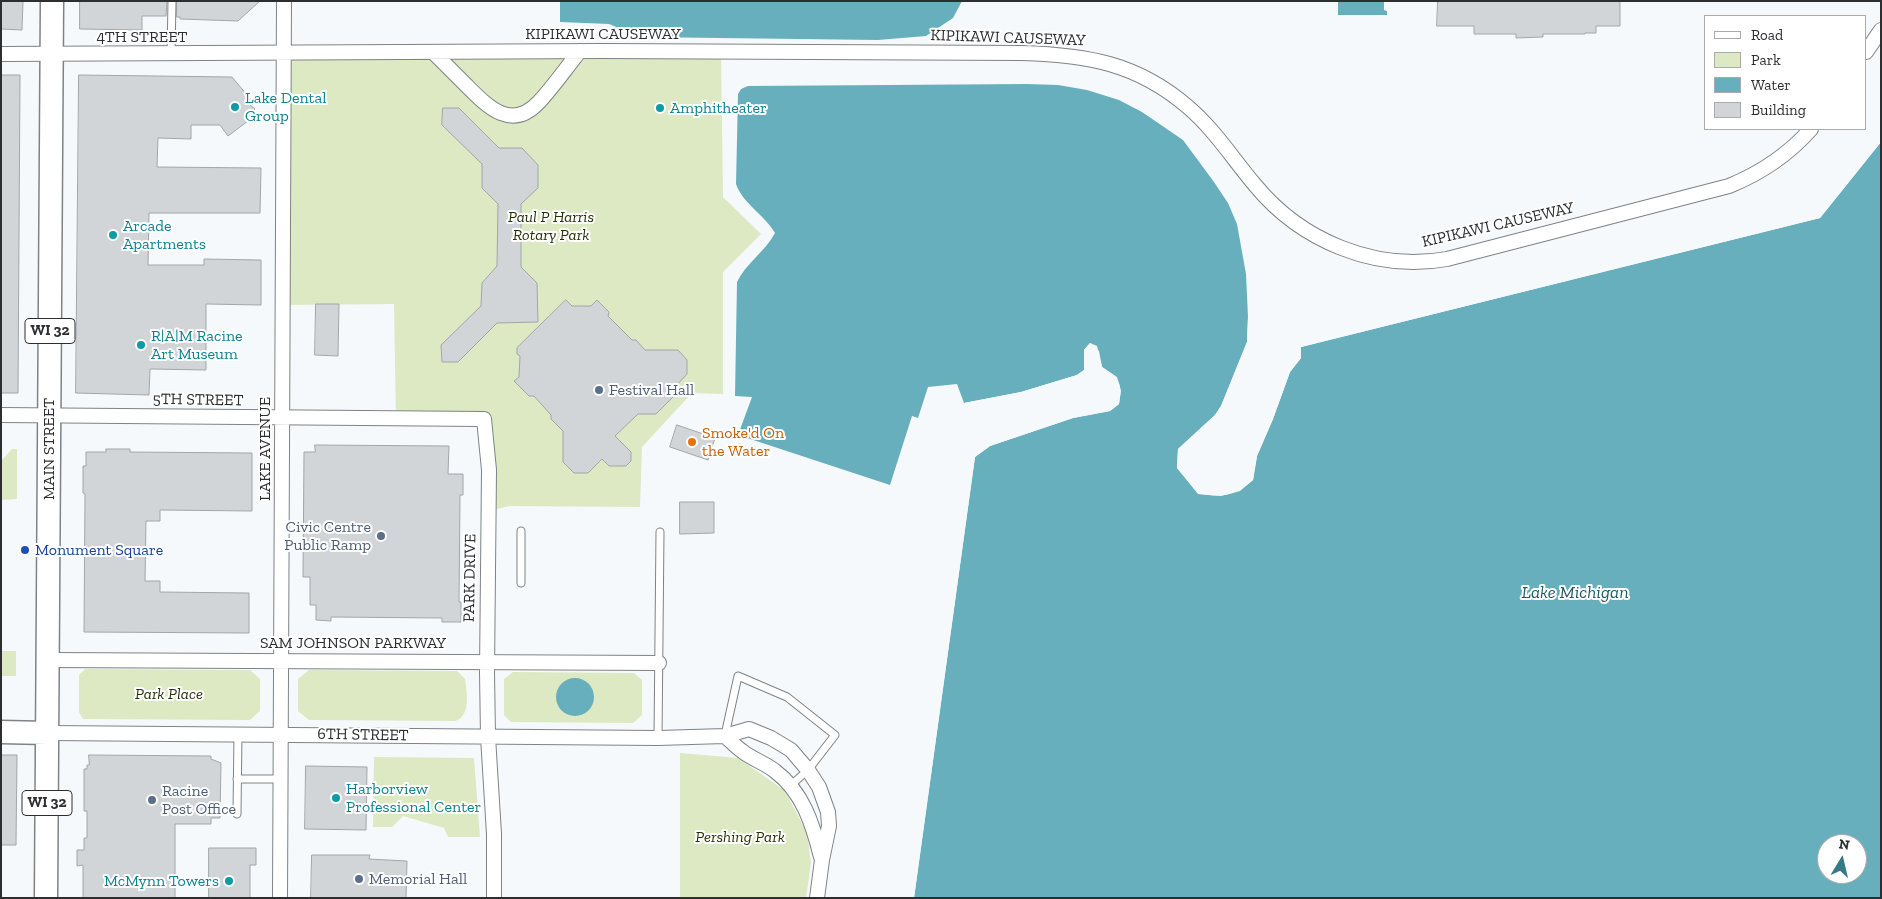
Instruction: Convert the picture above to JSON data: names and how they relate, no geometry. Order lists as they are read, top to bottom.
{
  "streets": {
    "main road": ["WI 32", "MAIN STREET", "6TH STREET"],
    "street": [
      "KIPIKAWI CAUSEWAY",
      "4TH STREET",
      "5TH STREET",
      "LAKE AVENUE",
      "PARK DRIVE",
      "SAM JOHNSON PARKWAY"
    ]
  },
  "crossings": [
    ["KIPIKAWI CAUSEWAY", "4TH STREET"],
    ["KIPIKAWI CAUSEWAY", "LAKE AVENUE"],
    ["4TH STREET", "MAIN STREET"],
    ["4TH STREET", "LAKE AVENUE"],
    ["5TH STREET", "MAIN STREET"],
    ["5TH STREET", "LAKE AVENUE"],
    ["5TH STREET", "PARK DRIVE"],
    ["MAIN STREET", "SAM JOHNSON PARKWAY"],
    ["MAIN STREET", "6TH STREET"],
    ["LAKE AVENUE", "SAM JOHNSON PARKWAY"],
    ["LAKE AVENUE", "6TH STREET"],
    ["PARK DRIVE", "SAM JOHNSON PARKWAY"],
    ["PARK DRIVE", "6TH STREET"]
  ],
  "water": ["Lake Michigan"],
  "parks": ["Paul P Harris Rotary Park", "Park Place", "Pershing Park"],
  "places": [
    "Lake Dental Group",
    "Amphitheater",
    "Arcade Apartments",
    "R|A|M Racine Art Museum",
    "Festival Hall",
    "Smoke'd On the Water",
    "Civic Centre Public Ramp",
    "Monument Square",
    "Harborview Professional Center",
    "Racine Post Office",
    "Memorial Hall",
    "McMynn Towers"
  ],
  "legend": [
    "Road",
    "Park",
    "Water",
    "Building"
  ],
  "north": "top"
}
